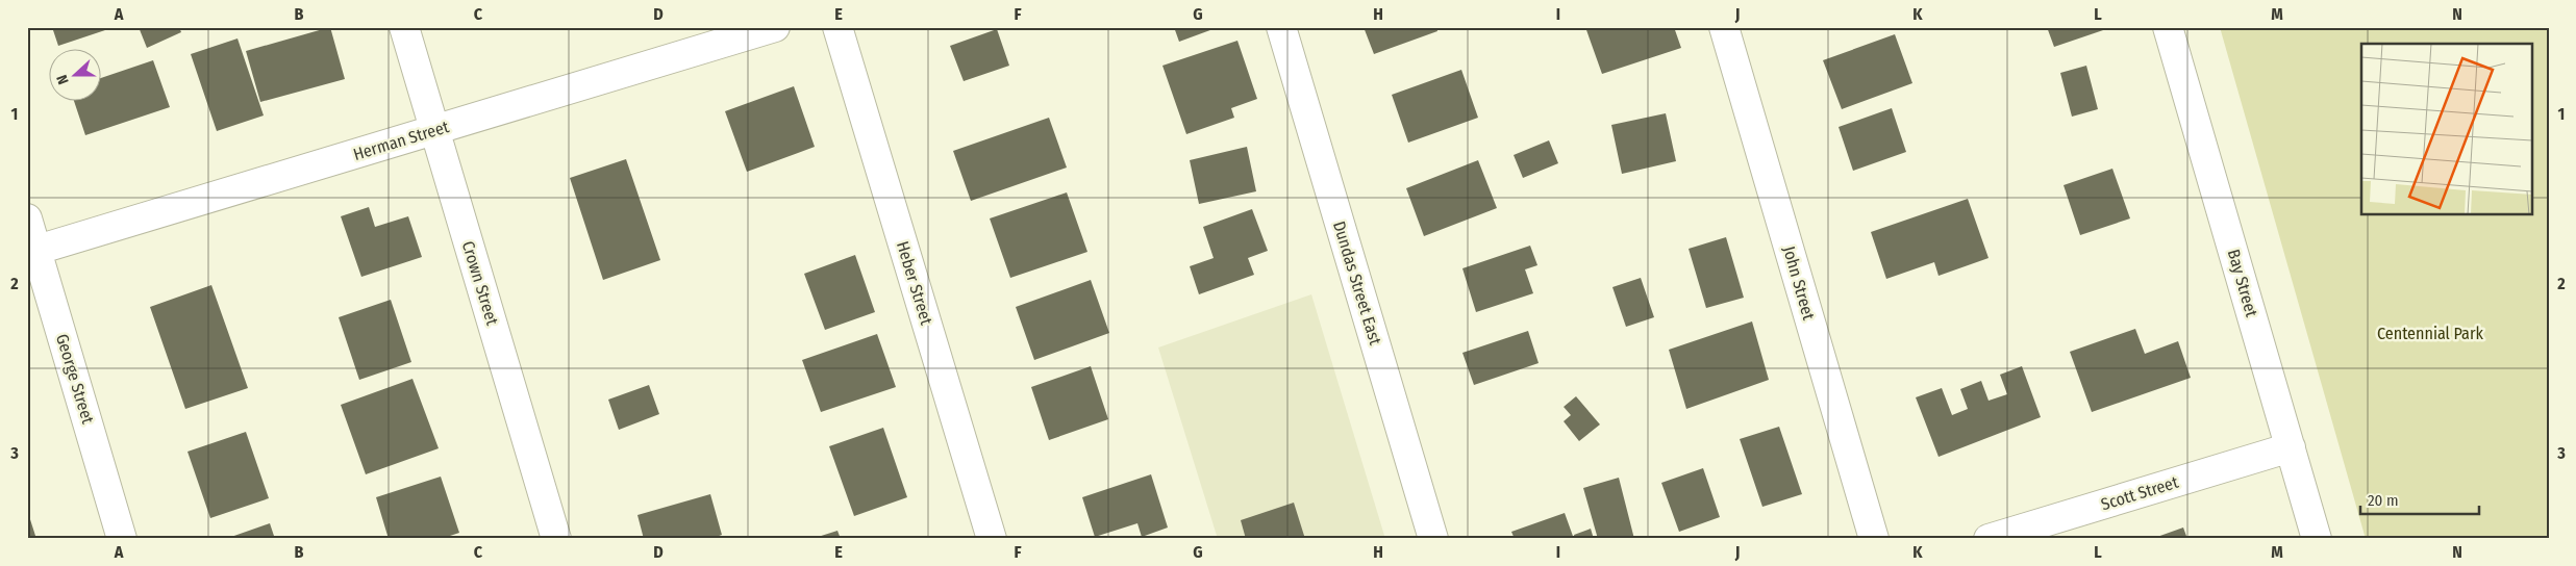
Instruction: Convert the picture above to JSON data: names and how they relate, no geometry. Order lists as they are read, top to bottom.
{
  "streets": {
    "street": [
      "Herman Street",
      "Crown Street",
      "Heber Street",
      "Dundas Street East",
      "John Street",
      "Bay Street",
      "George Street",
      "Scott Street"
    ]
  },
  "crossings": [
    ["Herman Street", "Crown Street"],
    ["Herman Street", "George Street"],
    ["Bay Street", "Scott Street"]
  ],
  "parks": ["Centennial Park"],
  "scale_bar": "20 m",
  "north": "left",
  "grid": {
    "columns": [
      "A",
      "B",
      "C",
      "D",
      "E",
      "F",
      "G",
      "H",
      "I",
      "J",
      "K",
      "L",
      "M",
      "N"
    ],
    "rows": ["1", "2", "3"]
  }
}
